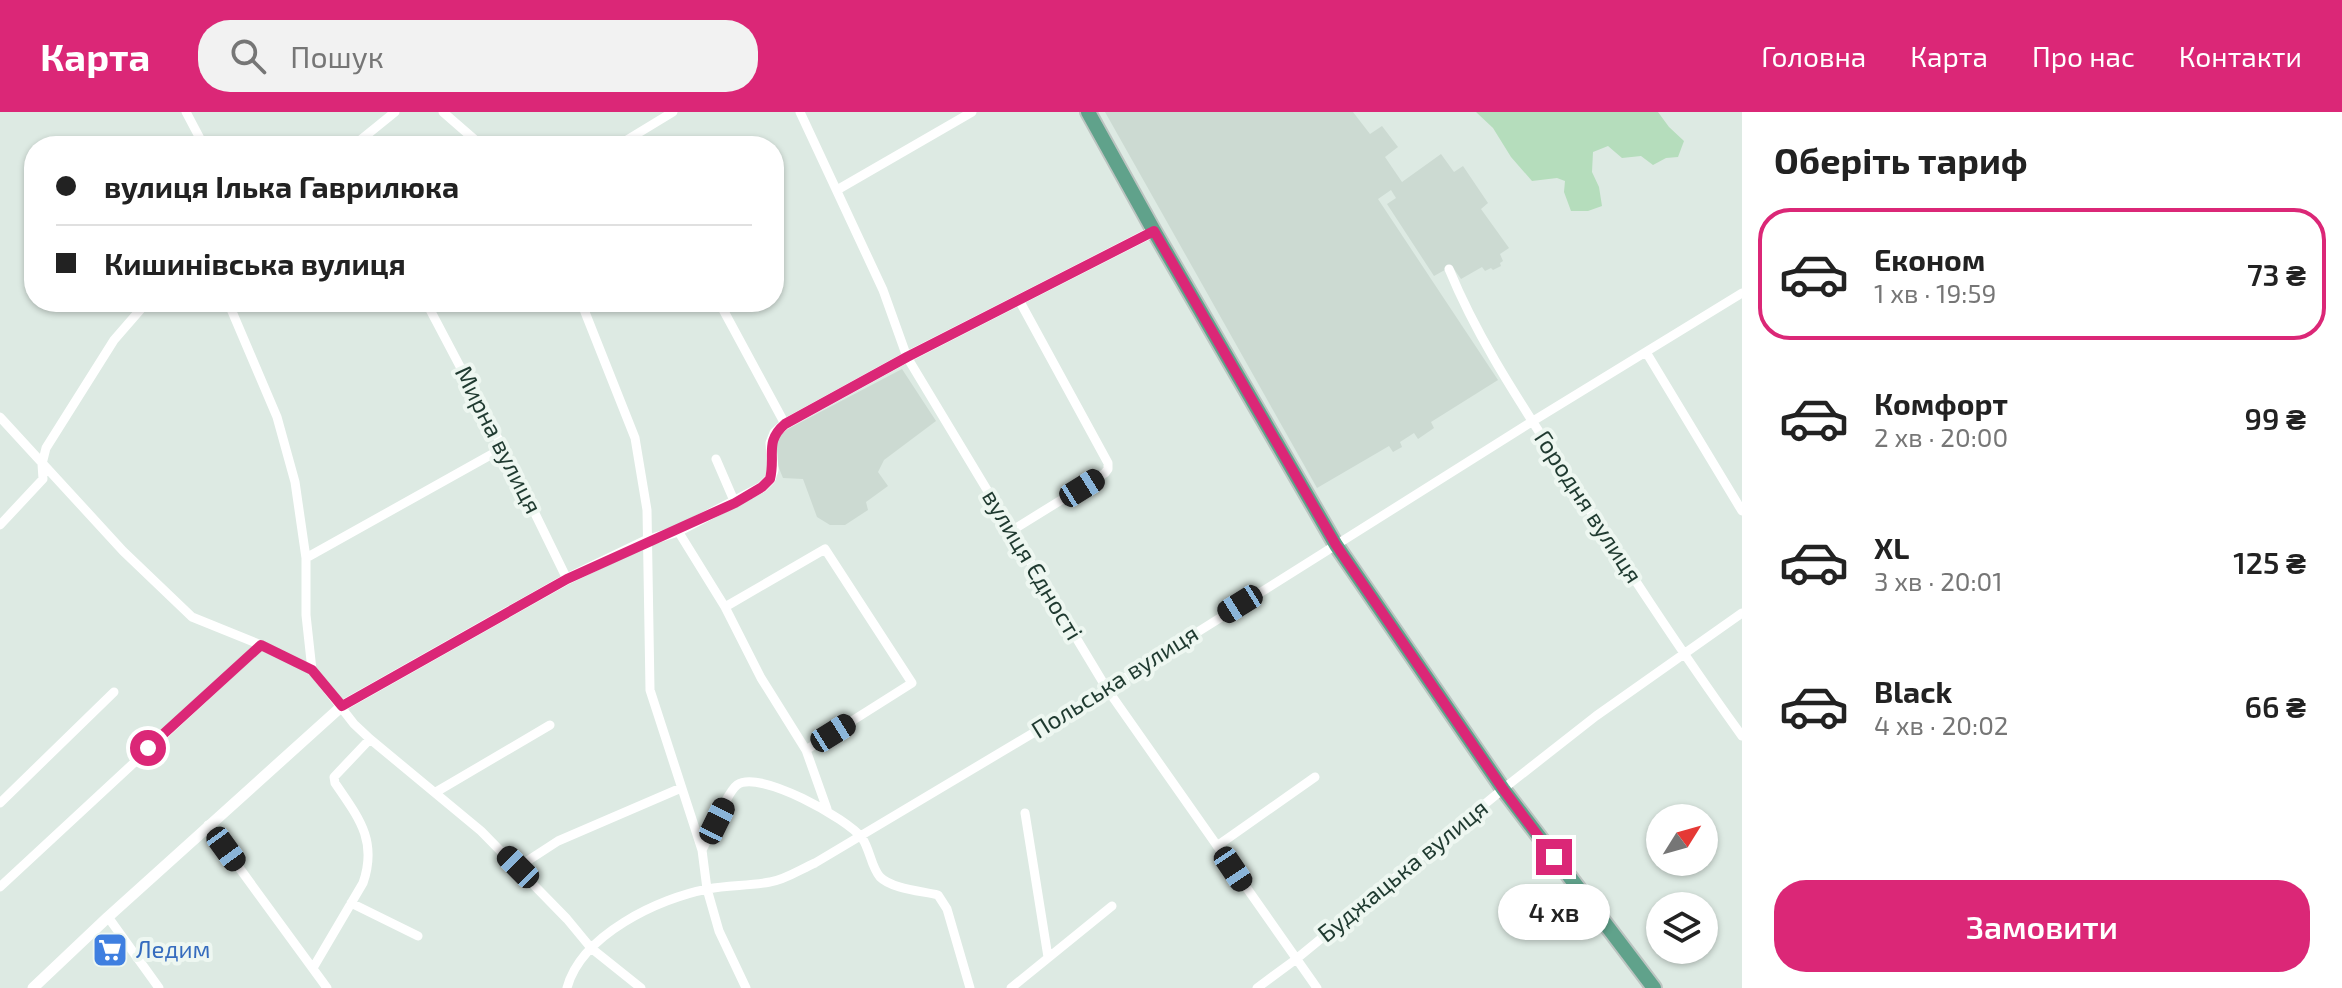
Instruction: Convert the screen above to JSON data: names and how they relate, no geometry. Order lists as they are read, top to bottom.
{
  "streets": {
    "street": [
      "Мирна вулиця",
      "Городня вулиця",
      "вулиця Єдності",
      "Польська вулиця",
      "Буджацька вулиця"
    ]
  },
  "crossings": [
    ["Городня вулиця", "Польська вулиця"],
    ["Городня вулиця", "Буджацька вулиця"],
    ["вулиця Єдності", "Польська вулиця"],
    ["вулиця Єдності", "Буджацька вулиця"]
  ],
  "places": {
    "supermarket": ["Ледим"]
  },
  "north": "top right",
  "page": {
    "header": "Карта",
    "search": "Пошук",
    "nav": [
      "Головна",
      "Карта",
      "Про нас",
      "Контакти"
    ],
    "heading": "Оберіть тариф",
    "banner": ["вулиця Ілька Гаврилюка", "Кишинівська вулиця"],
    "list": [
      {
        "name": "Економ",
        "note": "1 хв · 19:59",
        "value": "73 ₴"
      },
      {
        "name": "Комфорт",
        "note": "2 хв · 20:00",
        "value": "99 ₴"
      },
      {
        "name": "XL",
        "note": "3 хв · 20:01",
        "value": "125 ₴"
      },
      {
        "name": "Black",
        "note": "4 хв · 20:02",
        "value": "66 ₴"
      }
    ],
    "buttons": "Замовити",
    "bubble": "4 хв"
  }
}
